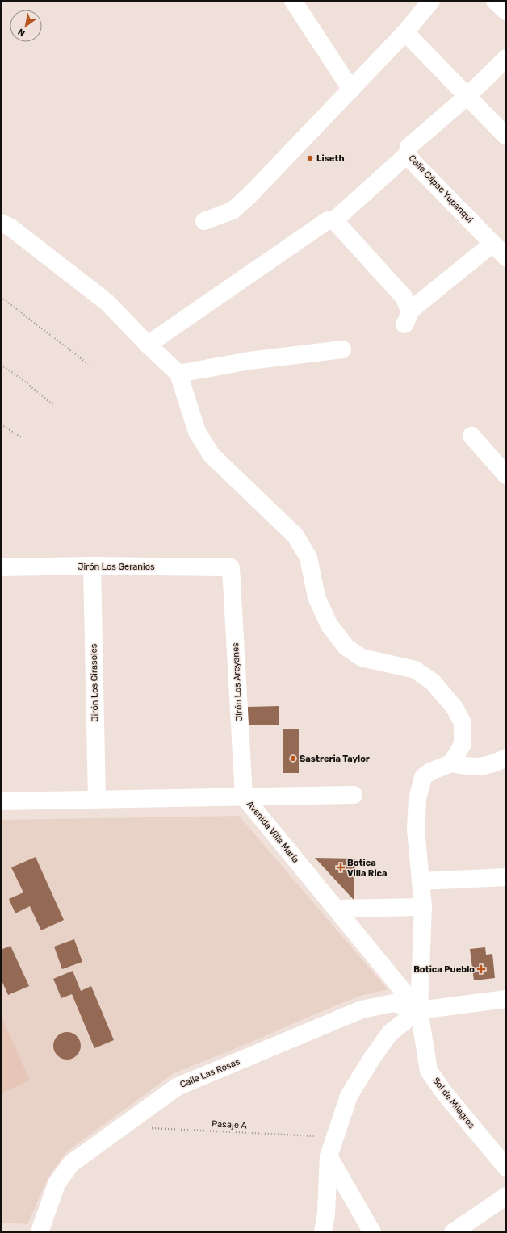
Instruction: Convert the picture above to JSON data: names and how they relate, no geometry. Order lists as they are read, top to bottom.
{
  "streets": {
    "street": [
      "Calle Cápac Yupanqui",
      "Jirón Los Geranios",
      "Jirón Los Areyanes",
      "Jirón Los Girasoles",
      "Avenida Villa María",
      "Calle Las Rosas",
      "Sol de Milagros"
    ],
    "path": ["Pasaje A"]
  },
  "crossings": [
    ["Jirón Los Geranios", "Jirón Los Areyanes"],
    ["Jirón Los Geranios", "Jirón Los Girasoles"],
    ["Jirón Los Areyanes", "Avenida Villa María"],
    ["Jirón Los Girasoles", "Avenida Villa María"],
    ["Avenida Villa María", "Calle Las Rosas"],
    ["Avenida Villa María", "Sol de Milagros"],
    ["Calle Las Rosas", "Sol de Milagros"],
    ["Calle Las Rosas", "Pasaje A"]
  ],
  "places": {
    "other": ["Liseth", "Sastreria Taylor"],
    "health": ["Botica Villa Rica", "Botica Pueblo"]
  },
  "north": "bottom left"
}
